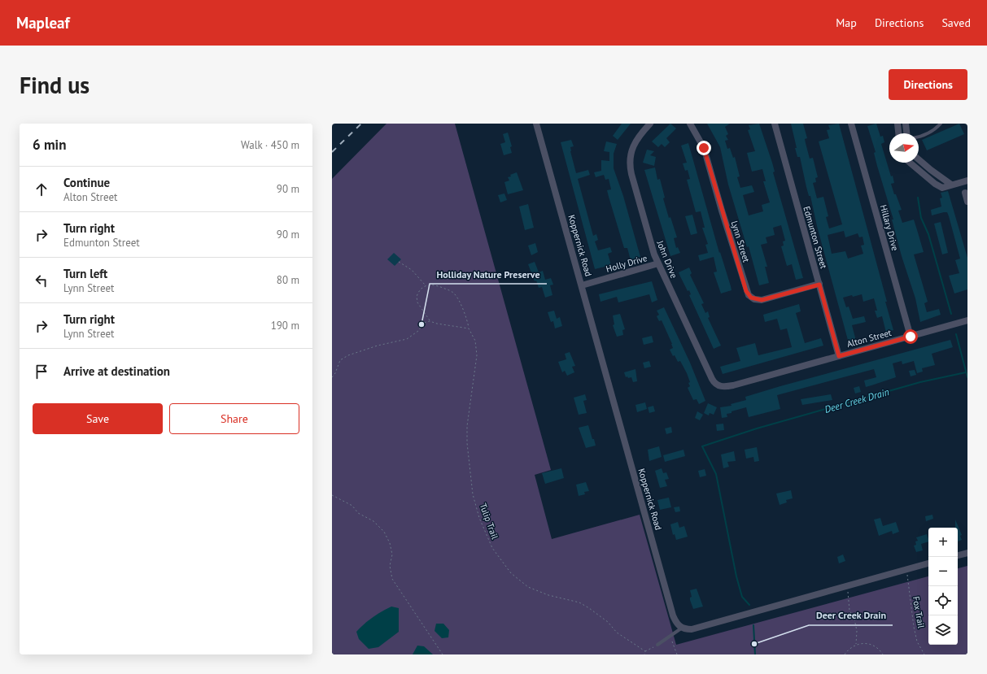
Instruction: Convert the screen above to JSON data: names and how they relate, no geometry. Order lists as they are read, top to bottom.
{
  "streets": {
    "street": [
      "Hillary Drive",
      "Edmunton Street",
      "Lynn Street",
      "Koppernick Road",
      "John Drive",
      "Holly Drive",
      "Alton Street"
    ],
    "path": ["Tulip Trail", "Fox Trail"]
  },
  "crossings": [
    ["Hillary Drive", "Alton Street"],
    ["Edmunton Street", "Lynn Street"],
    ["Edmunton Street", "Alton Street"],
    ["Koppernick Road", "Holly Drive"],
    ["John Drive", "Holly Drive"],
    ["John Drive", "Alton Street"]
  ],
  "water": ["Deer Creek Drain"],
  "places": ["Holliday Nature Preserve", "Deer Creek Drain"],
  "north": "right",
  "page": {
    "header": "Mapleaf",
    "nav": ["Map", "Directions", "Saved"],
    "buttons": [
      "Directions",
      ["Save", "Share"]
    ],
    "title": "Find us",
    "heading": ["6 min", "Walk · 450 m"],
    "list": [
      ["Continue", "Alton Street", "90 m"],
      ["Turn right", "Edmunton Street", "90 m"],
      ["Turn left", "Lynn Street", "80 m"],
      ["Turn right", "Lynn Street", "190 m"],
      "Arrive at destination"
    ],
    "map_buttons": ["+", "−"]
  }
}
